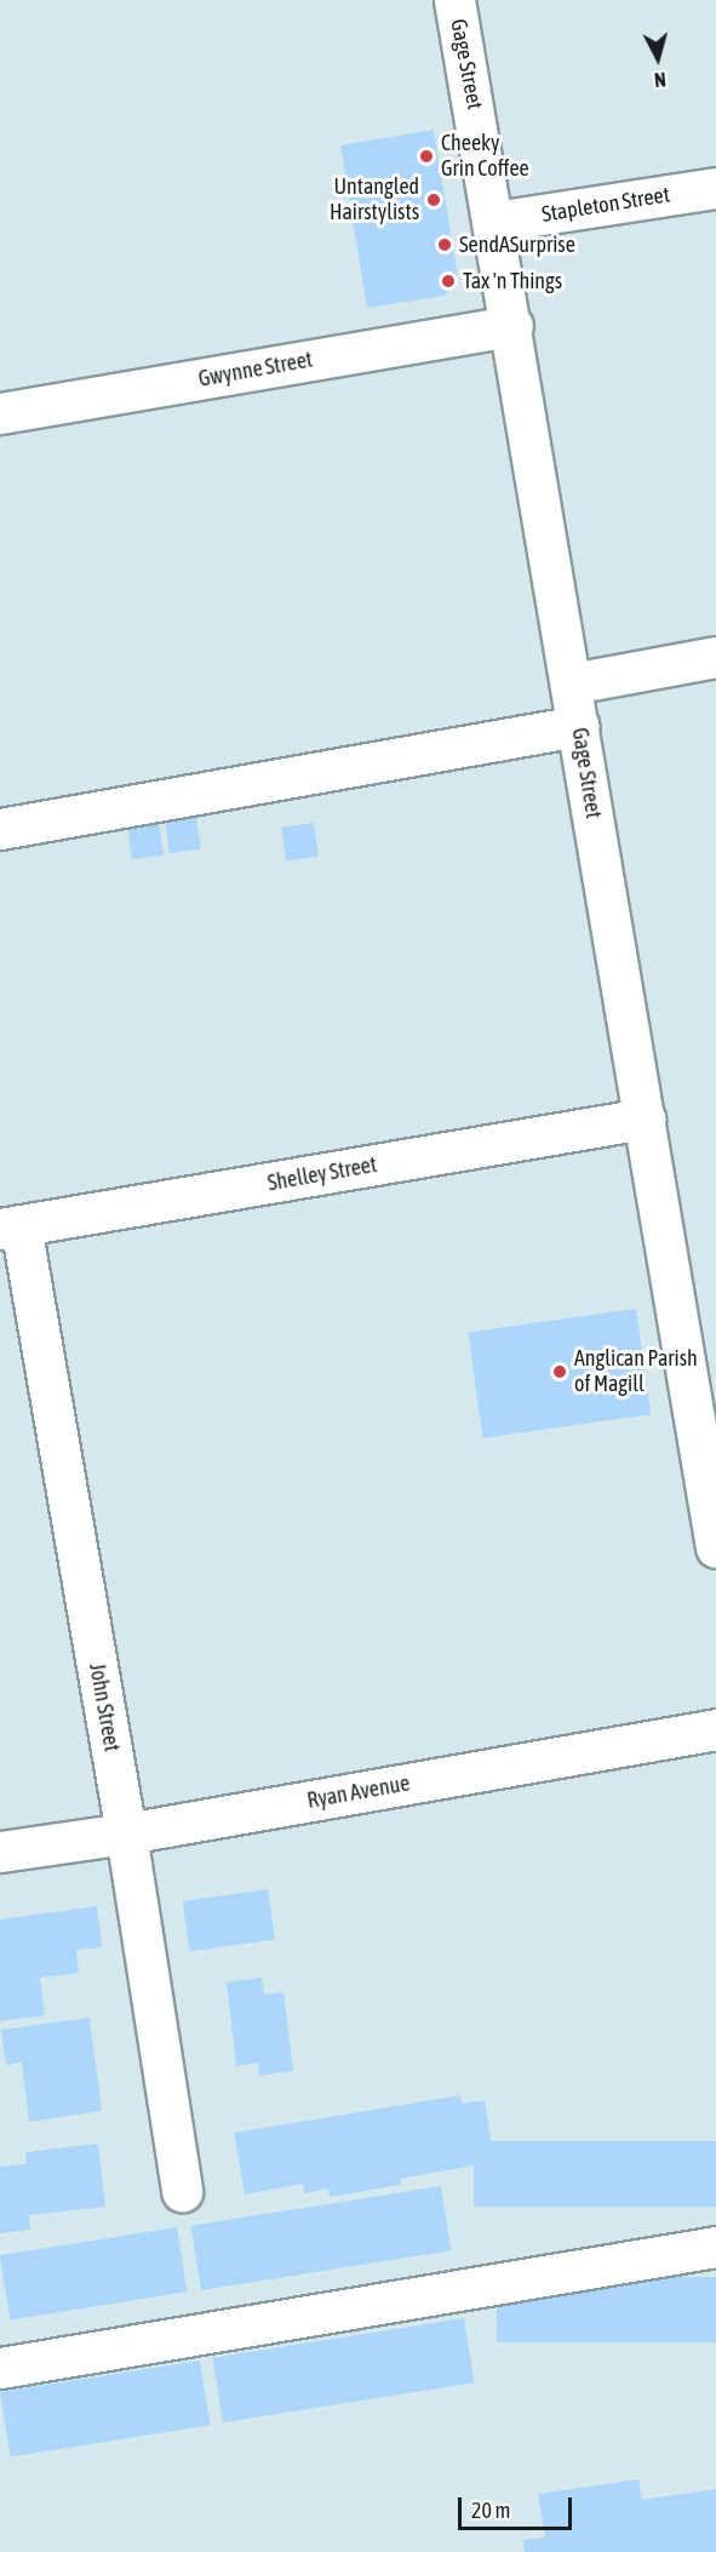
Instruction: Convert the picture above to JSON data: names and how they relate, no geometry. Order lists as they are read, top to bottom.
{
  "streets": {
    "street": [
      "Gage Street",
      "Stapleton Street",
      "Gwynne Street",
      "Shelley Street",
      "John Street",
      "Ryan Avenue"
    ]
  },
  "crossings": [
    ["Gage Street", "Stapleton Street"],
    ["Gage Street", "Gwynne Street"],
    ["Gage Street", "Shelley Street"],
    ["Shelley Street", "John Street"],
    ["John Street", "Ryan Avenue"]
  ],
  "places": [
    "Cheeky Grin Coffee",
    "Untangled Hairstylists",
    "SendASurprise",
    "Tax 'n Things",
    "Anglican Parish of Magill"
  ],
  "scale_bar": "20 m",
  "north": "bottom"
}
